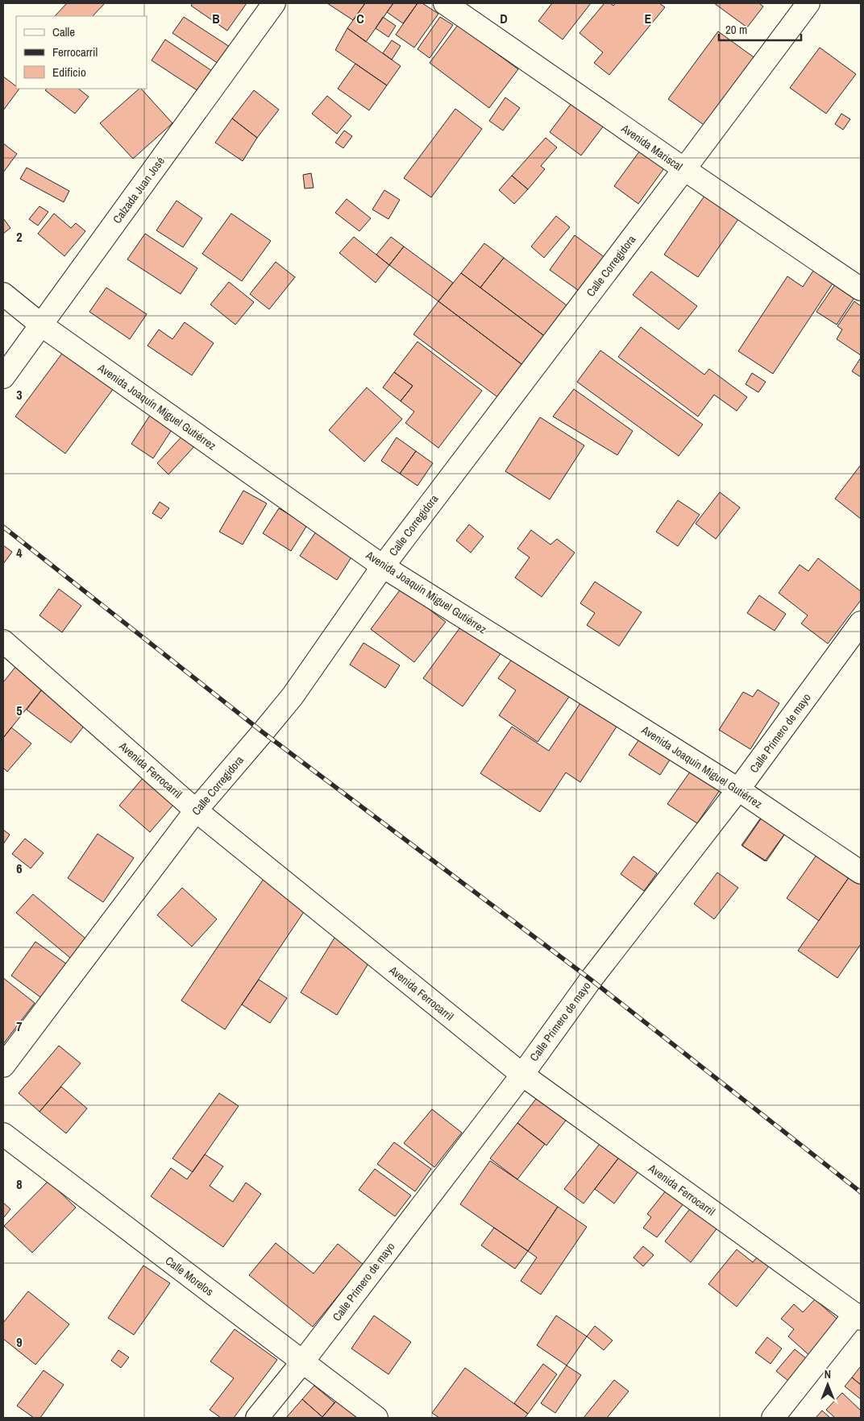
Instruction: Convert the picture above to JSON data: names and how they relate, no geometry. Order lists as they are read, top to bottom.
{
  "streets": {
    "street": [
      "Avenida Mariscal",
      "Calzada Juan José",
      "Calle Corregidora",
      "Avenida Joaquín Miguel Gutiérrez",
      "Calle Primero de mayo",
      "Avenida Ferrocarril",
      "Calle Morelos"
    ]
  },
  "crossings": [
    ["Avenida Mariscal", "Calle Corregidora"],
    ["Calzada Juan José", "Avenida Joaquín Miguel Gutiérrez"],
    ["Calle Corregidora", "Avenida Joaquín Miguel Gutiérrez"],
    ["Calle Corregidora", "Avenida Ferrocarril"],
    ["Avenida Joaquín Miguel Gutiérrez", "Calle Primero de mayo"],
    ["Calle Primero de mayo", "Avenida Ferrocarril"],
    ["Calle Primero de mayo", "Calle Morelos"]
  ],
  "legend": ["Calle", "Ferrocarril", "Edificio"],
  "scale_bar": "20 m",
  "north": "top",
  "grid": {
    "columns": [
      "B",
      "C",
      "D",
      "E"
    ],
    "rows": [
      "2",
      "3",
      "4",
      "5",
      "6",
      "7",
      "8",
      "9"
    ]
  }
}
